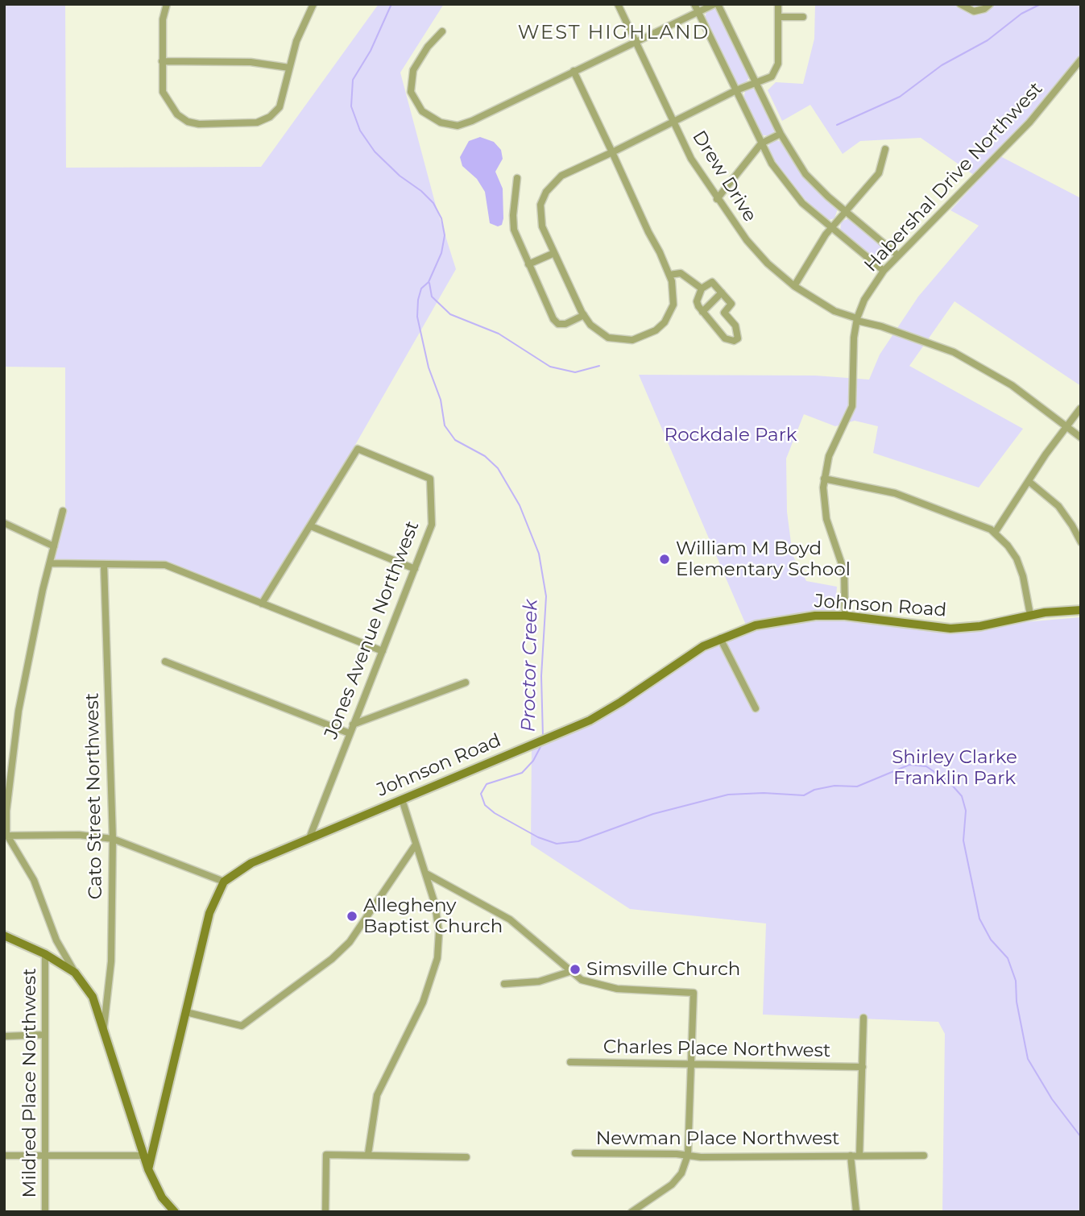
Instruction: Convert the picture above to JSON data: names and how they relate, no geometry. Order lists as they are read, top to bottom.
{
  "streets": {
    "street": [
      "Drew Drive",
      "Habershal Drive Northwest",
      "Johnson Road",
      "Jones Avenue Northwest",
      "Cato Street Northwest",
      "Charles Place Northwest",
      "Mildred Place Northwest",
      "Newman Place Northwest"
    ]
  },
  "crossings": [
    ["Drew Drive", "Habershal Drive Northwest"],
    ["Habershal Drive Northwest", "Johnson Road"],
    ["Johnson Road", "Jones Avenue Northwest"]
  ],
  "districts": ["WEST HIGHLAND"],
  "water": ["Proctor Creek"],
  "parks": ["Rockdale Park", "Shirley Clarke Franklin Park"],
  "places": ["William M Boyd Elementary School", "Allegheny Baptist Church", "Simsville Church"]
}
